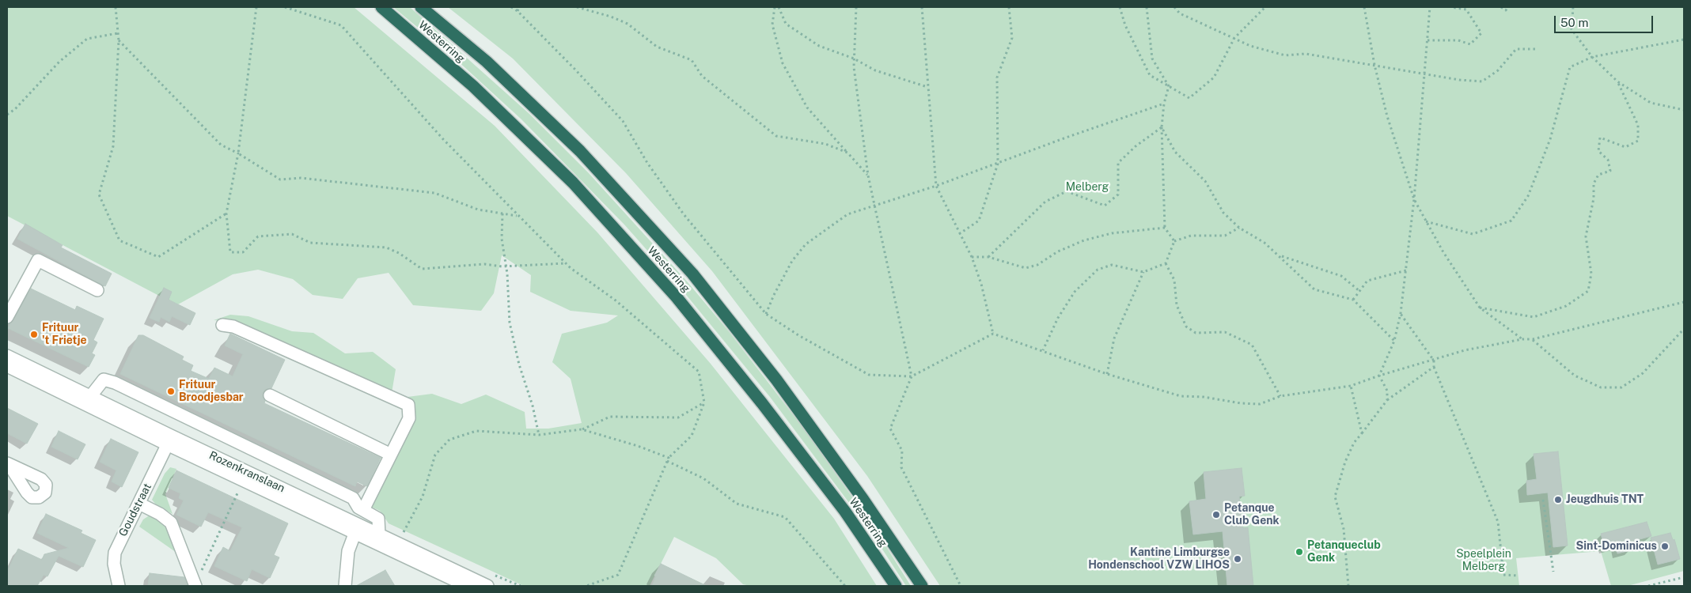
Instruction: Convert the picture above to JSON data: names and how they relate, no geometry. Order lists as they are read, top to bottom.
{
  "streets": {
    "highway": ["Westerring"],
    "street": ["Rozenkranslaan", "Goudstraat"]
  },
  "crossings": [
    ["Rozenkranslaan", "Goudstraat"]
  ],
  "parks": ["Melberg", "Speelplein Melberg"],
  "places": [
    "Frituur 't Frietje",
    "Frituur Broodjesbar",
    "Jeugdhuis TNT",
    "Petanque Club Genk",
    "Sint-Dominicus",
    "Petanqueclub Genk",
    "Kantine Limburgse Hondenschool VZW LIHOS"
  ],
  "scale_bar": "50 m"
}
